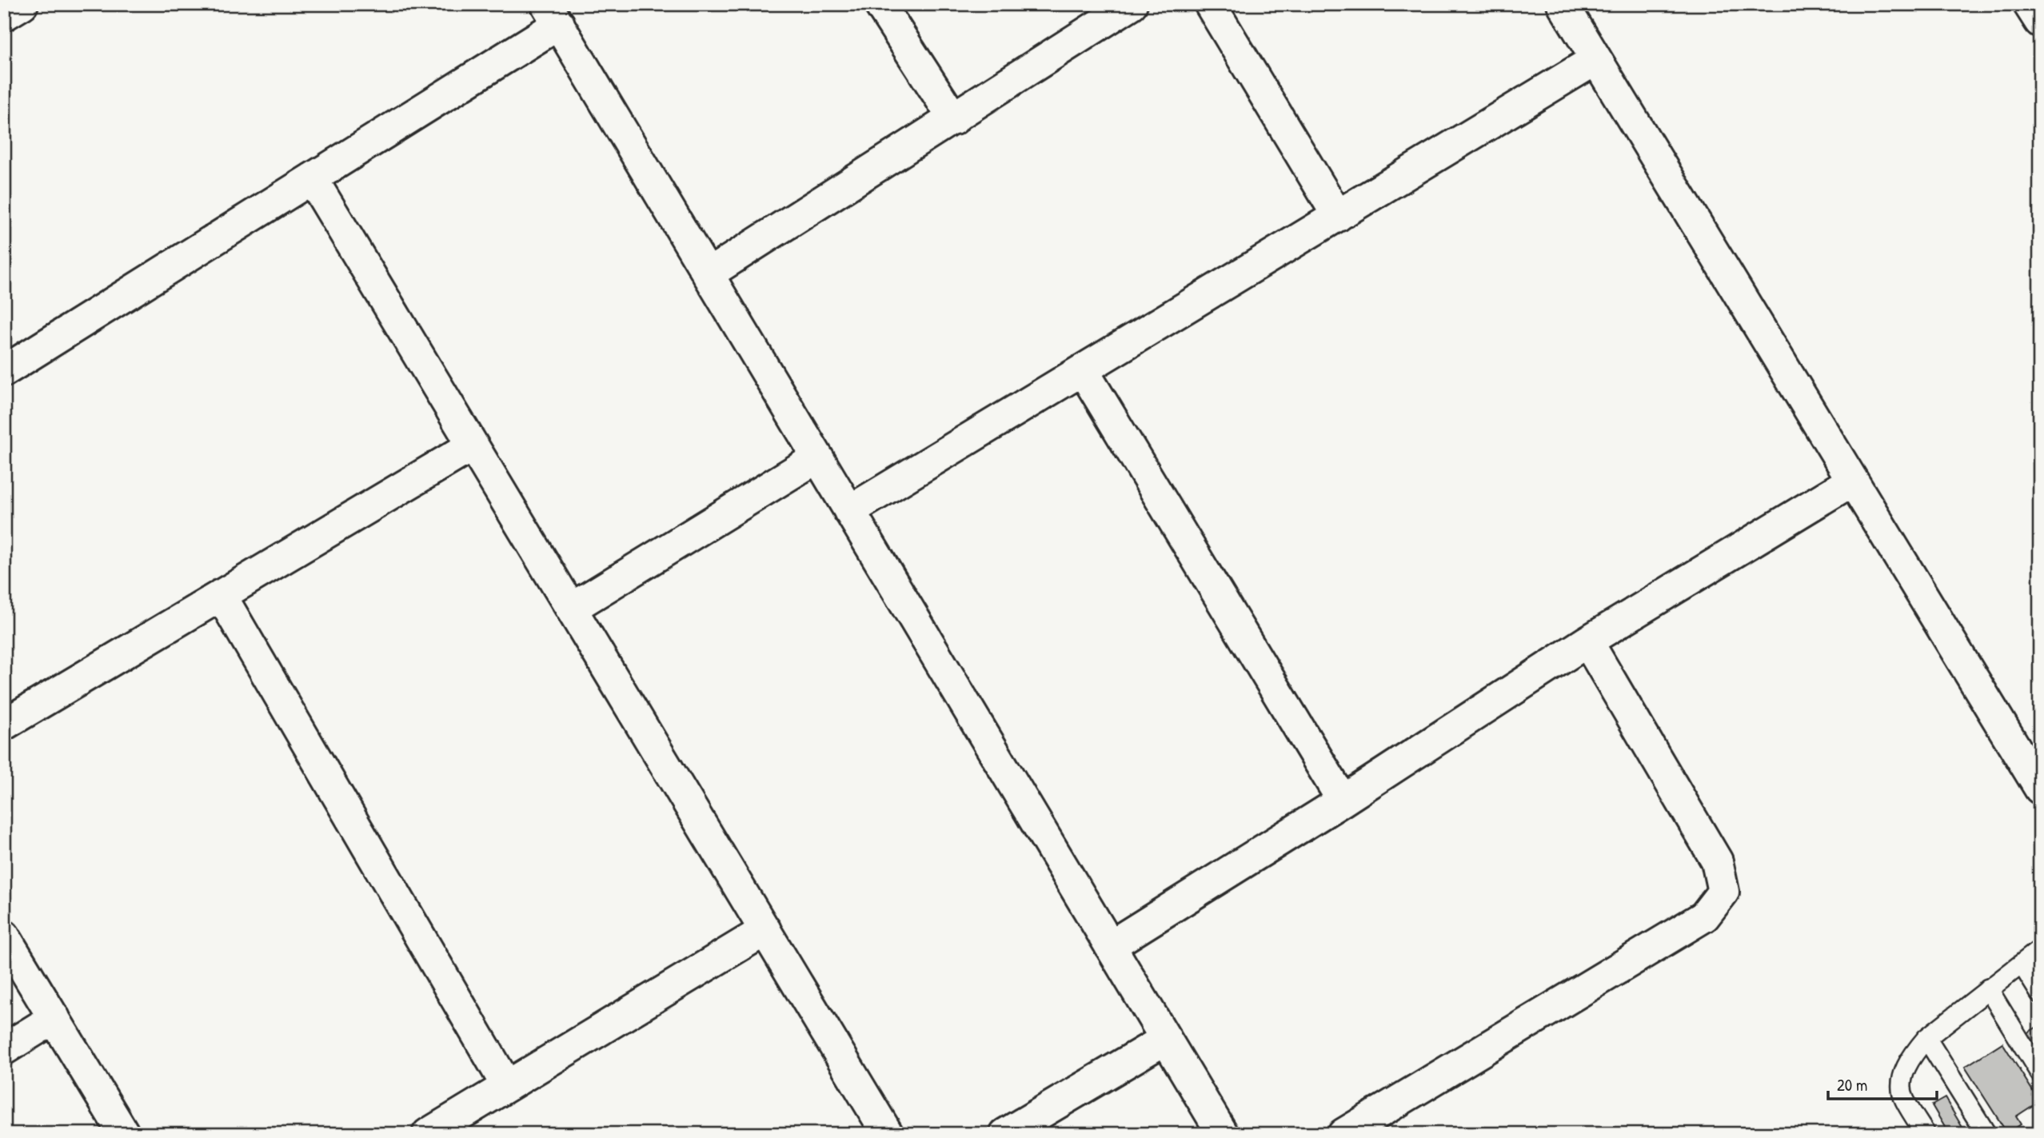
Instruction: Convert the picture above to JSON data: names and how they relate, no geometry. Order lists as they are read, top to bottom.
{
  "scale_bar": "20 m"
}
